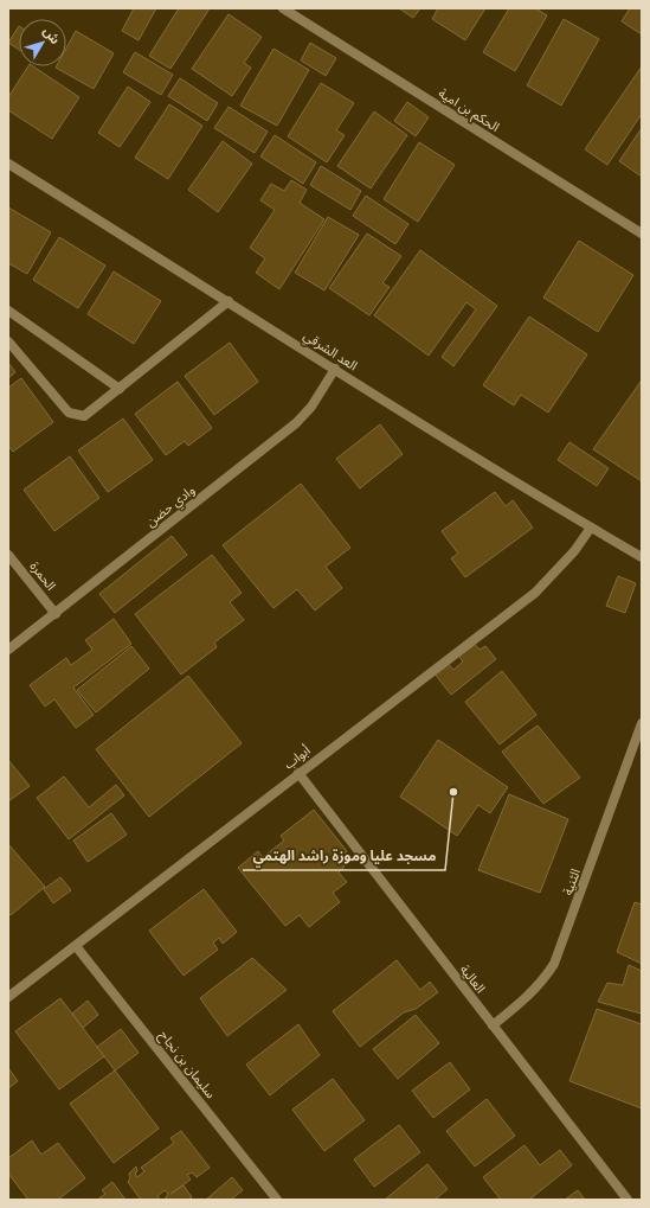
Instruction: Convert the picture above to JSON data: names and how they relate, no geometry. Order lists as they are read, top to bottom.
{
  "streets": {
    "street": [
      "الحكم بن امية",
      "العد الشرقي",
      "وادي حضن",
      "الحمرة",
      "أبواب",
      "الثنية",
      "العالية",
      "سليمان بن نجاح"
    ]
  },
  "crossings": [
    ["العد الشرقي", "وادي حضن"],
    ["العد الشرقي", "أبواب"],
    ["وادي حضن", "الحمرة"],
    ["أبواب", "العالية"],
    ["أبواب", "سليمان بن نجاح"],
    ["الثنية", "العالية"]
  ],
  "places": ["مسجد عليا وموزة راشد الهتمي"],
  "north": "top right"
}
